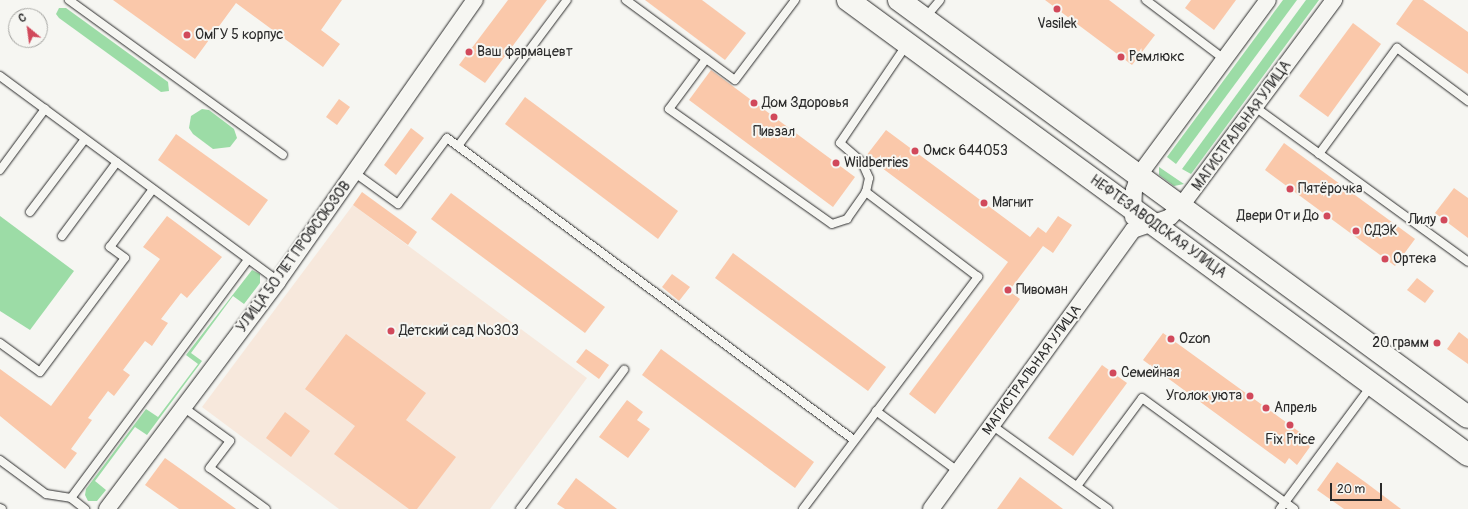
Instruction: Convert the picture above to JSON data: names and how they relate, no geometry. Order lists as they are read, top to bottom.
{
  "streets": {
    "main road": ["НЕФТЕЗАВОДСКАЯ УЛИЦА"],
    "street": ["МАГИСТРАЛЬНАЯ УЛИЦА", "УЛИЦА 50 ЛЕТ ПРОФСОЮЗОВ"]
  },
  "crossings": [
    ["МАГИСТРАЛЬНАЯ УЛИЦА", "НЕФТЕЗАВОДСКАЯ УЛИЦА"]
  ],
  "places": [
    "Vasilek",
    "ОмГУ 5 корпус",
    "Ваш фармацевт",
    "Ремлюкс",
    "Дом Здоровья",
    "Пивзал",
    "Омск 644053",
    "Wildberries",
    "Пятёрочка",
    "Магнит",
    "Двери От и До",
    "Лилу",
    "СДЭК",
    "Ортека",
    "Пивоман",
    "Детский сад №303",
    "Ozon",
    "20 грамм",
    "Семейная",
    "Уголок уюта",
    "Апрель",
    "Fix Price"
  ],
  "scale_bar": "20 m",
  "north": "top left"
}
